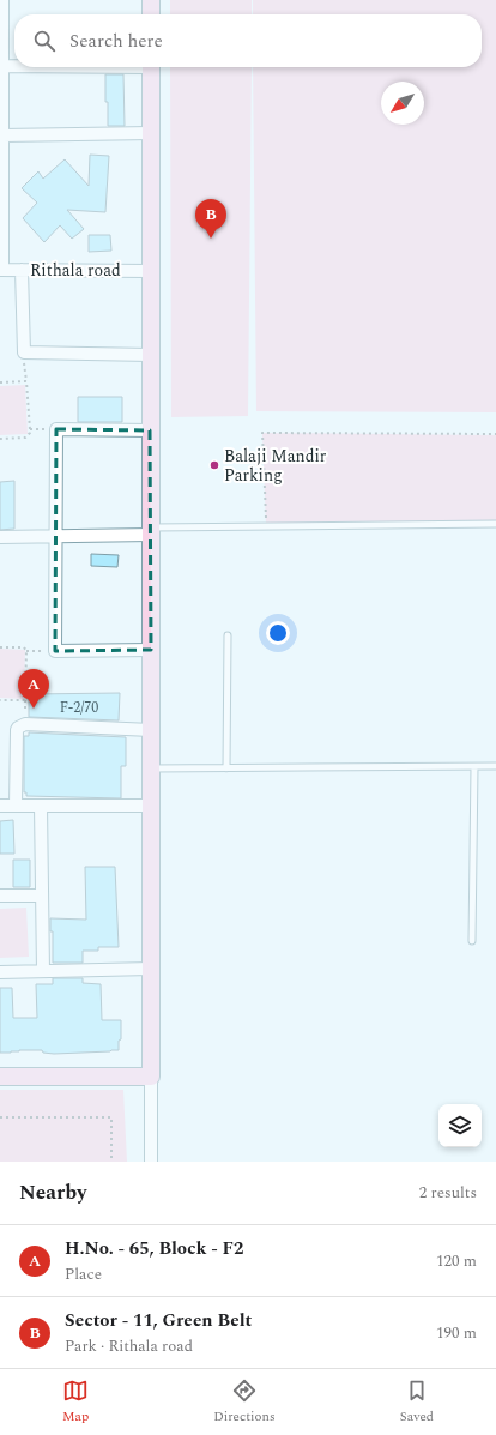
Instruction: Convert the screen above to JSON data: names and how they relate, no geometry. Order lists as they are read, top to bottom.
{
  "streets": {
    "street": ["Rithala road"]
  },
  "places": ["Balaji Mandir Parking"],
  "house_numbers": ["F-2/70"],
  "north": "bottom left",
  "page": {
    "search": "Search here",
    "pins": ["B", "A"],
    "heading": ["Nearby", "2 results"],
    "list": [
      {
        "mark": "A",
        "name": "H.No. - 65, Block - F2",
        "note": "Place",
        "value": "120 m"
      },
      {
        "mark": "B",
        "name": "Sector - 11, Green Belt",
        "note": "Park · Rithala road",
        "value": "190 m"
      }
    ],
    "nav": ["Map", "Directions", "Saved"]
  }
}
